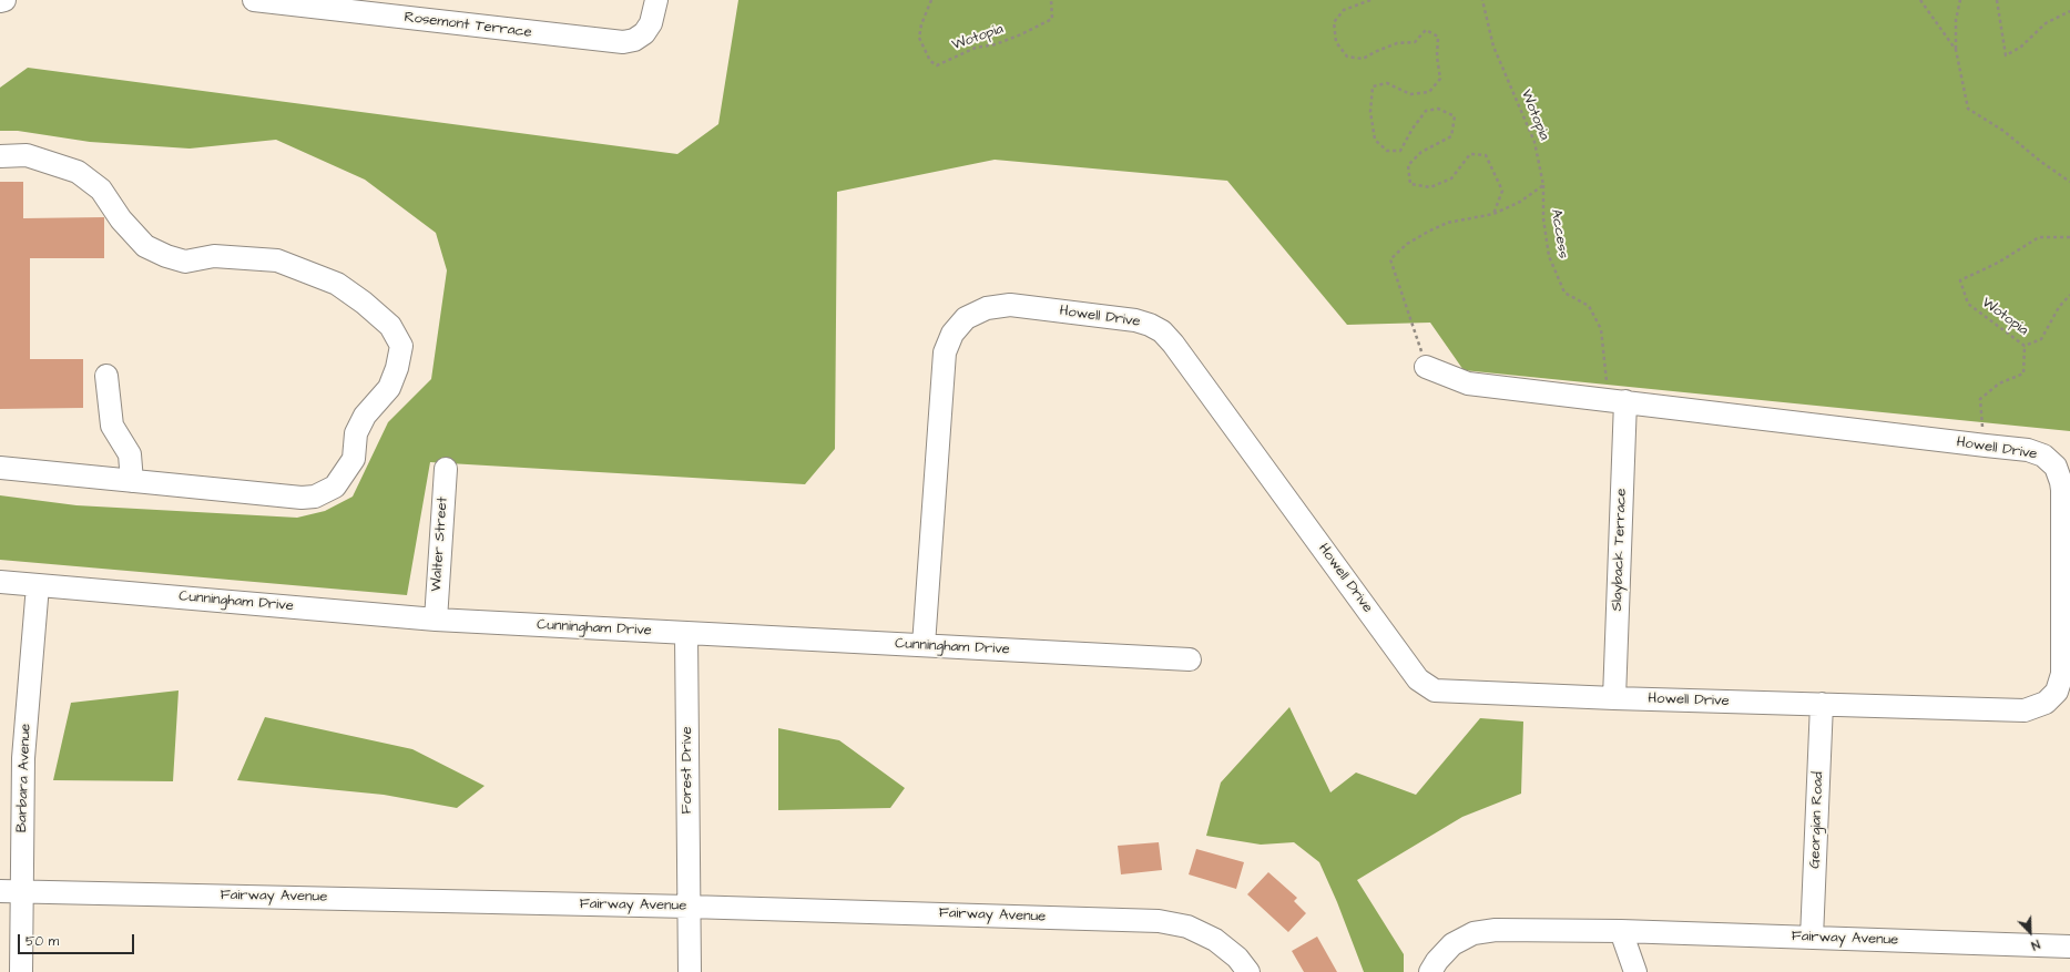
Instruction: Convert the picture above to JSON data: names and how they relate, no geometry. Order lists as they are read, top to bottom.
{
  "streets": {
    "street": [
      "Rosemont Terrace",
      "Howell Drive",
      "Walter Street",
      "Slayback Terrace",
      "Cunningham Drive",
      "Forest Drive",
      "Barbara Avenue",
      "Georgian Road",
      "Fairway Avenue"
    ],
    "path": ["Wotopia", "Access"]
  },
  "crossings": [
    ["Wotopia", "Access"],
    ["Access", "Howell Drive"],
    ["Access", "Slayback Terrace"],
    ["Howell Drive", "Slayback Terrace"],
    ["Howell Drive", "Cunningham Drive"],
    ["Howell Drive", "Georgian Road"],
    ["Walter Street", "Cunningham Drive"],
    ["Cunningham Drive", "Forest Drive"],
    ["Cunningham Drive", "Barbara Avenue"],
    ["Forest Drive", "Fairway Avenue"],
    ["Barbara Avenue", "Fairway Avenue"],
    ["Georgian Road", "Fairway Avenue"]
  ],
  "scale_bar": "50 m",
  "north": "bottom right"
}
